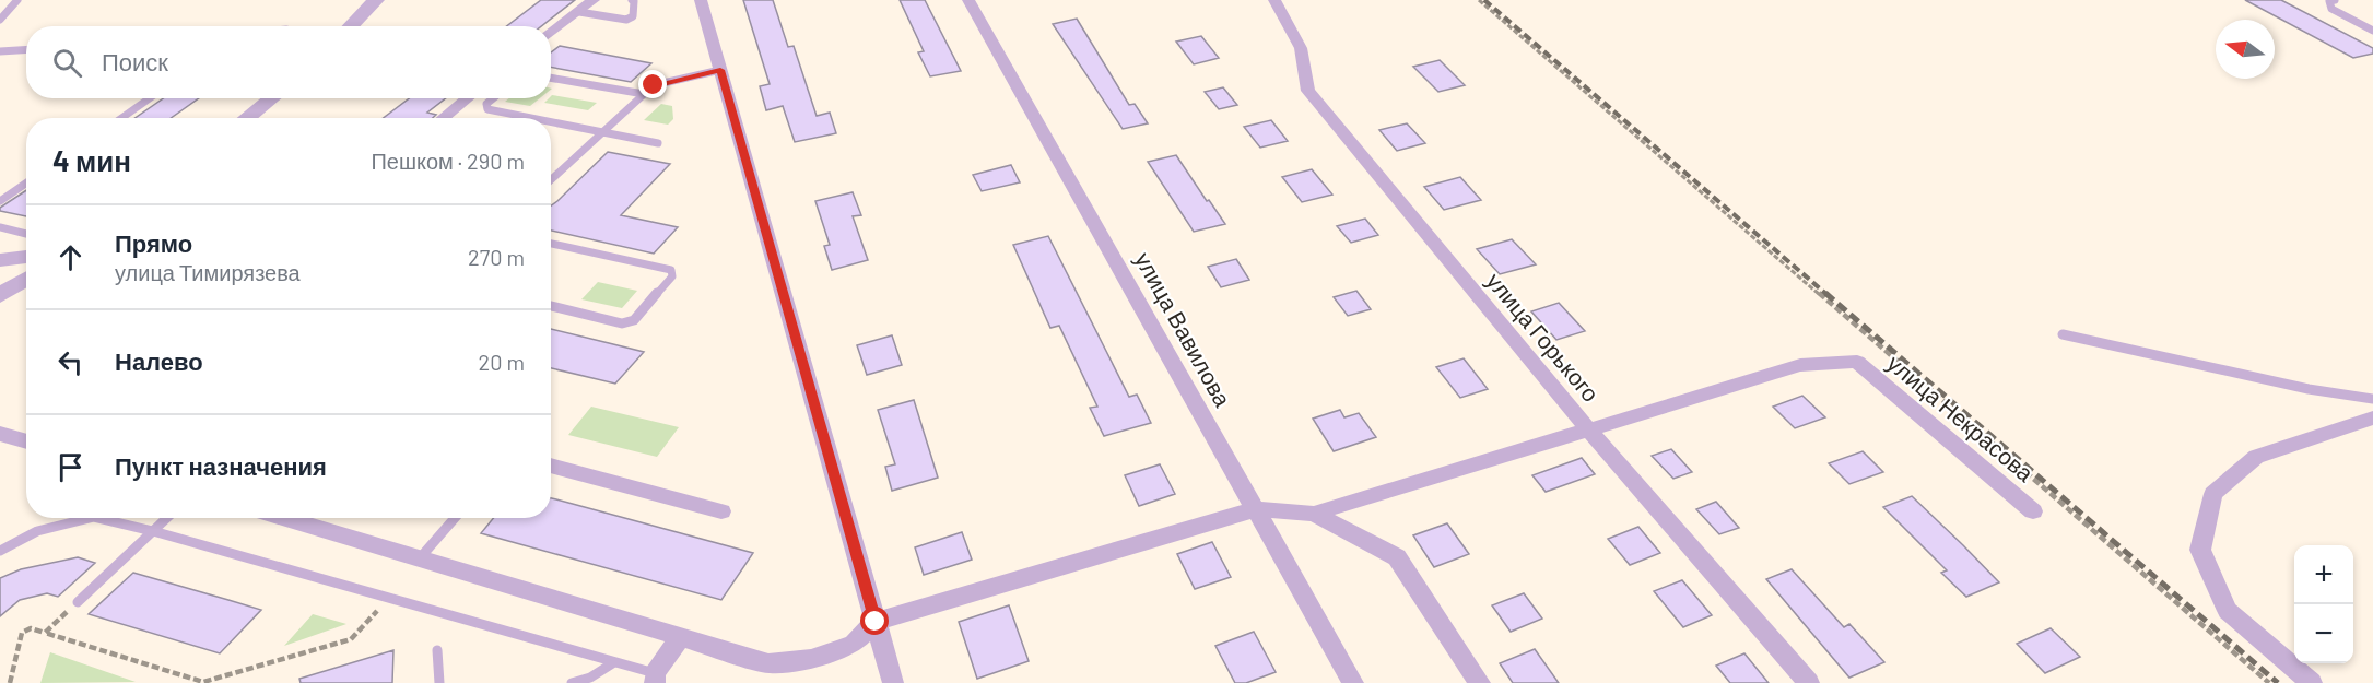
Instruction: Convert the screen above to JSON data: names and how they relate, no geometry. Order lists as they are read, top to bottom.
{
  "streets": {
    "street": ["улица Вавилова", "улица Горького", "улица Некрасова"]
  },
  "crossings": [
    ["улица Горького", "улица Некрасова"]
  ],
  "north": "left",
  "page": {
    "search": "Поиск",
    "heading": ["4 мин", "Пешком · 290 m"],
    "list": [
      ["Прямо", "улица Тимирязева", "270 m"],
      ["Налево", "20 m"],
      "Пункт назначения"
    ],
    "map_buttons": ["+", "−"]
  }
}
